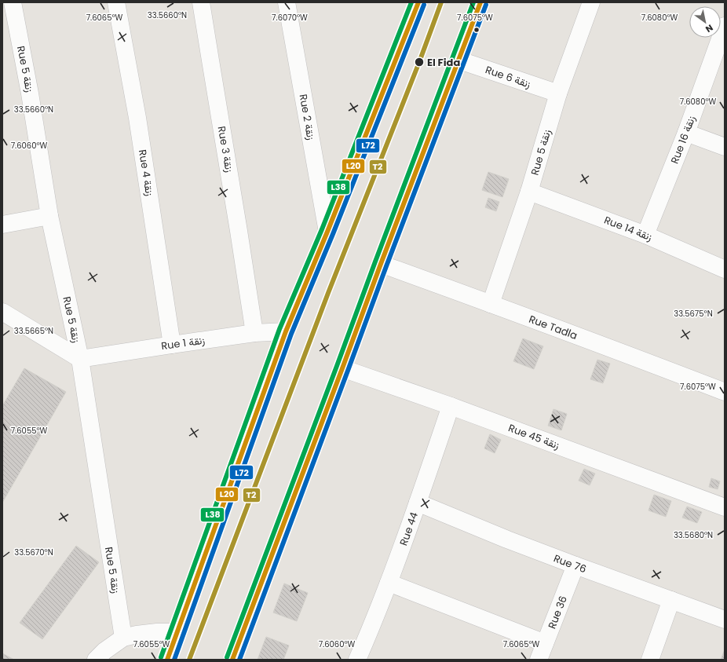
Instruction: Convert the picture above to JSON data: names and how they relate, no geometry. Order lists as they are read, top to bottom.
{
  "streets": {
    "street": [
      "Rue 5 زنقة",
      "Rue 6 زنقة",
      "Rue 2 زنقة",
      "Rue 16 زنقة",
      "Rue 3 زنقة",
      "Rue 4 زنقة",
      "Rue 14 زنقة",
      "Rue Tadla",
      "Rue 1 زنقة",
      "Rue 45 زنقة",
      "Rue 44",
      "Rue 76",
      "Rue 36"
    ]
  },
  "crossings": [
    ["Rue 5 زنقة", "Rue 6 زنقة"],
    ["Rue 5 زنقة", "Rue 14 زنقة"],
    ["Rue 5 زنقة", "Rue Tadla"],
    ["Rue 5 زنقة", "Rue 1 زنقة"],
    ["Rue 16 زنقة", "Rue 14 زنقة"],
    ["Rue 3 زنقة", "Rue 1 زنقة"],
    ["Rue 4 زنقة", "Rue 1 زنقة"],
    ["Rue 45 زنقة", "Rue 44"],
    ["Rue 44", "Rue 76"],
    ["Rue 76", "Rue 36"]
  ],
  "places": ["El Fida"],
  "lines": [
    "transit line T2",
    "transit line L20",
    "transit line L38",
    "transit line L72"
  ],
  "north": "bottom right",
  "coordinates": [
    "33.5660°N",
    "7.6065°W",
    "7.6070°W",
    "7.6075°W",
    "7.6080°W",
    "7.6060°W",
    "33.5675°N",
    "33.5665°N",
    "7.6055°W",
    "33.5680°N",
    "33.5670°N"
  ]
}
